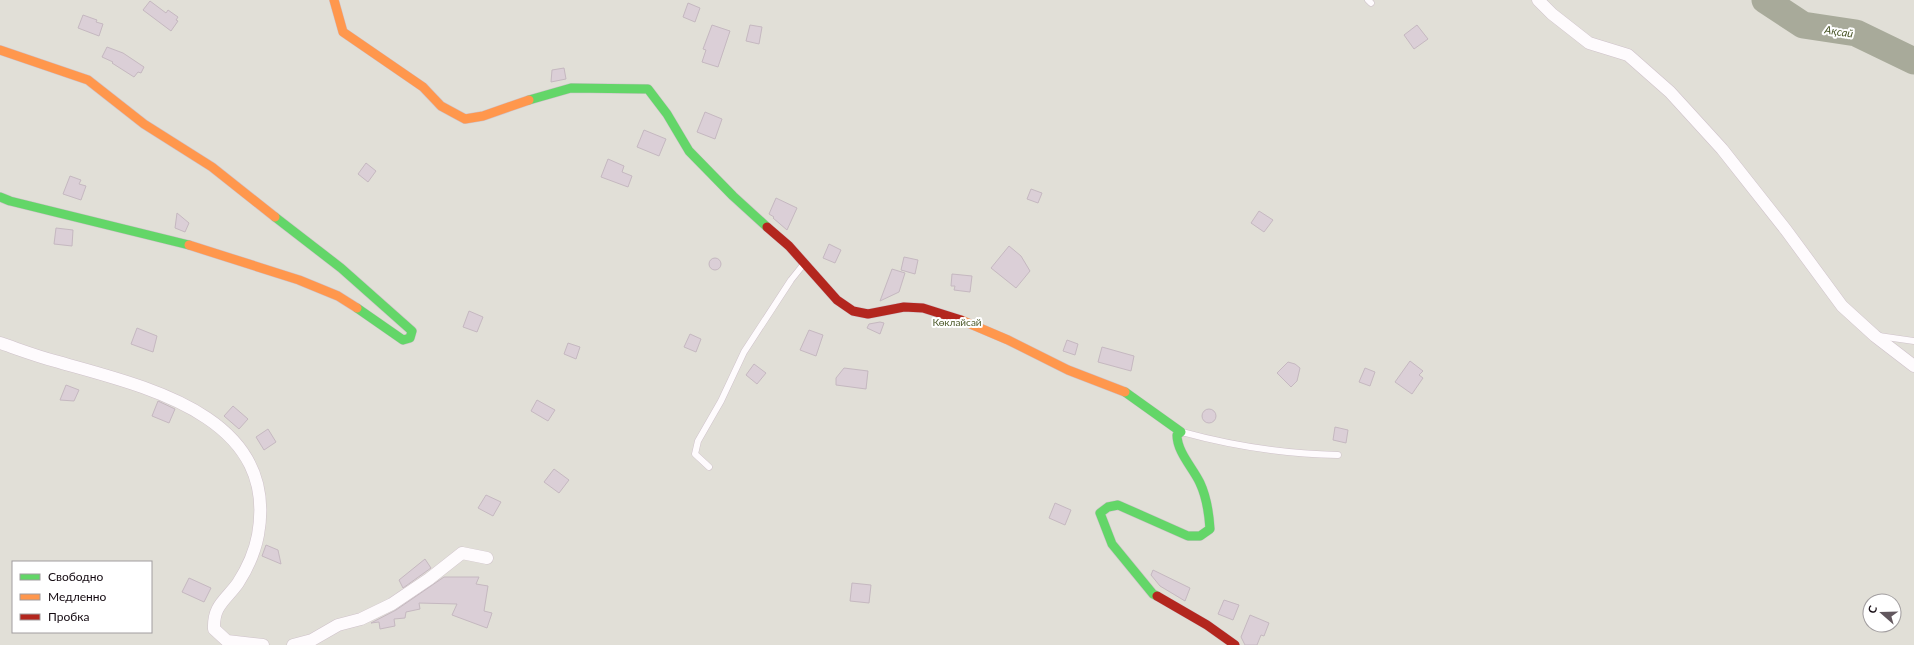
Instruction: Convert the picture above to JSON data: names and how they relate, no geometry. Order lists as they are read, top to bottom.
{
  "water": ["Ақсай"],
  "parks": ["Көклайсай"],
  "legend": ["Свободно", "Медленно", "Пробка"],
  "north": "left"
}
